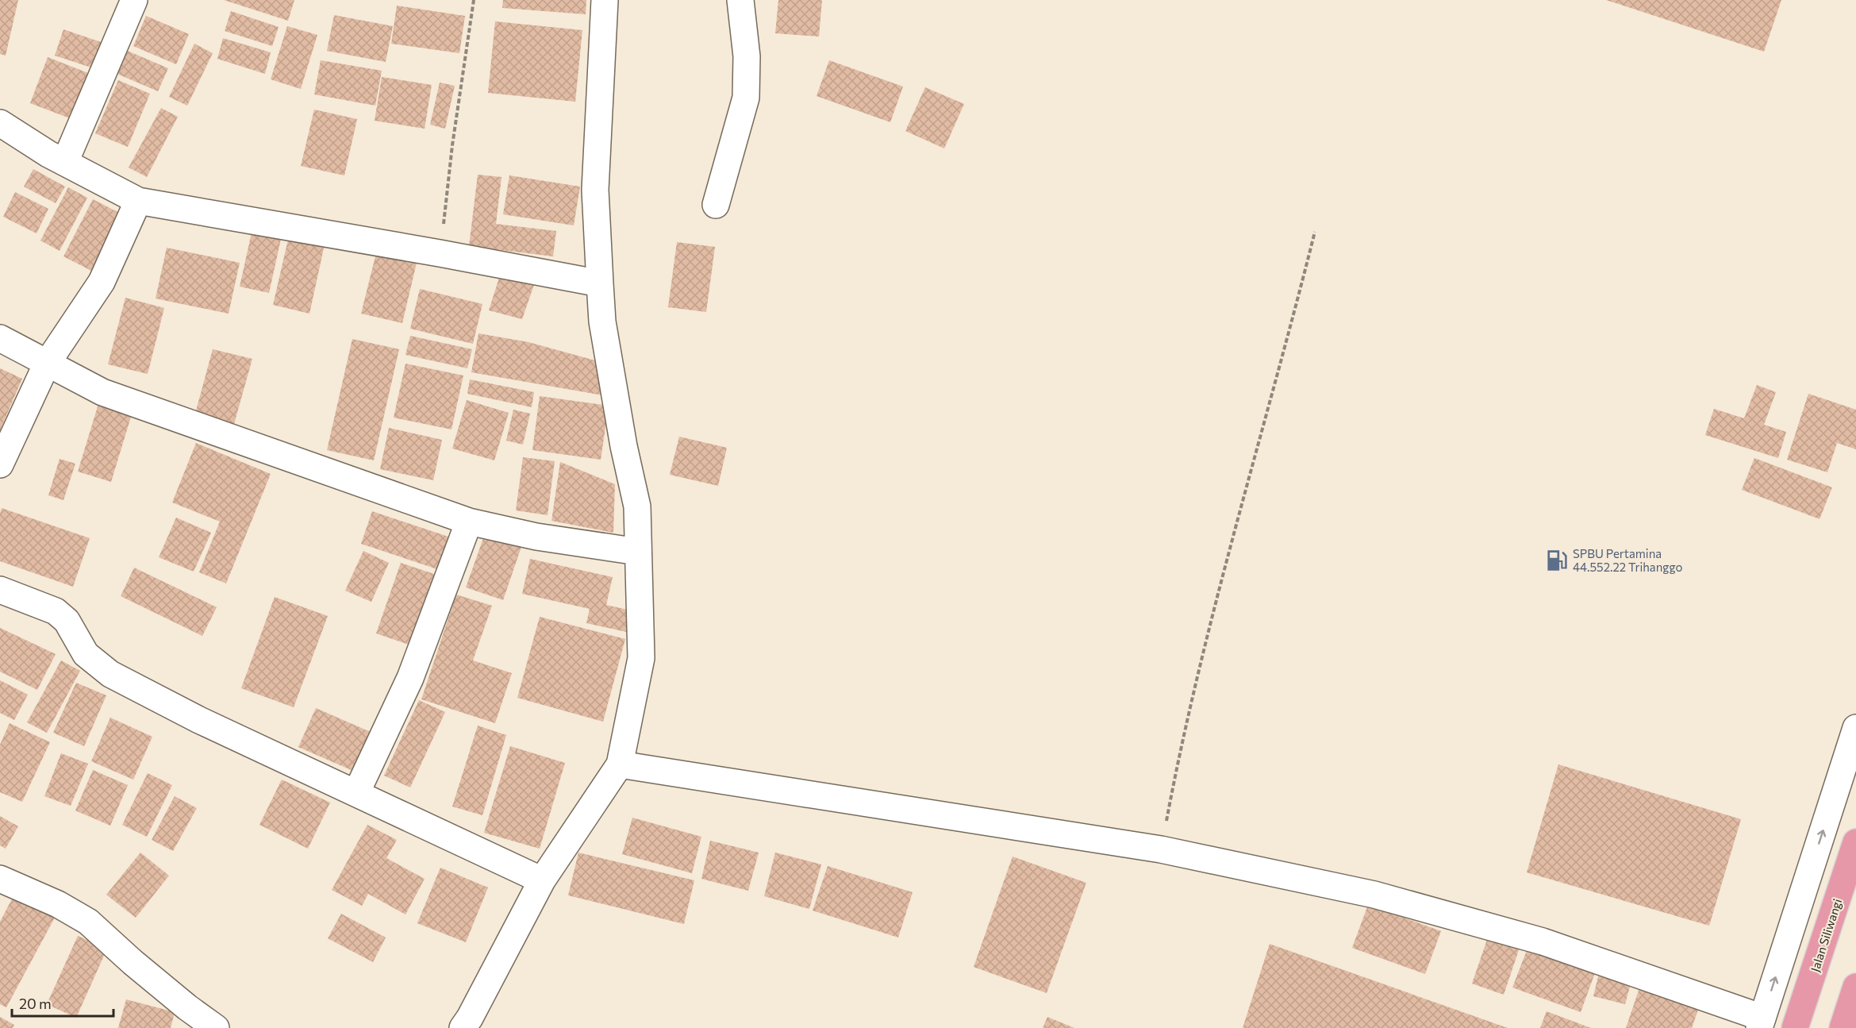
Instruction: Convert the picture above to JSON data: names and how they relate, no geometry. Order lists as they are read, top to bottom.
{
  "streets": {
    "highway": ["Jalan Siliwangi"]
  },
  "places": {
    "fuel station": ["SPBU Pertamina 44.552.22 Trihanggo"]
  },
  "scale_bar": "20 m"
}
